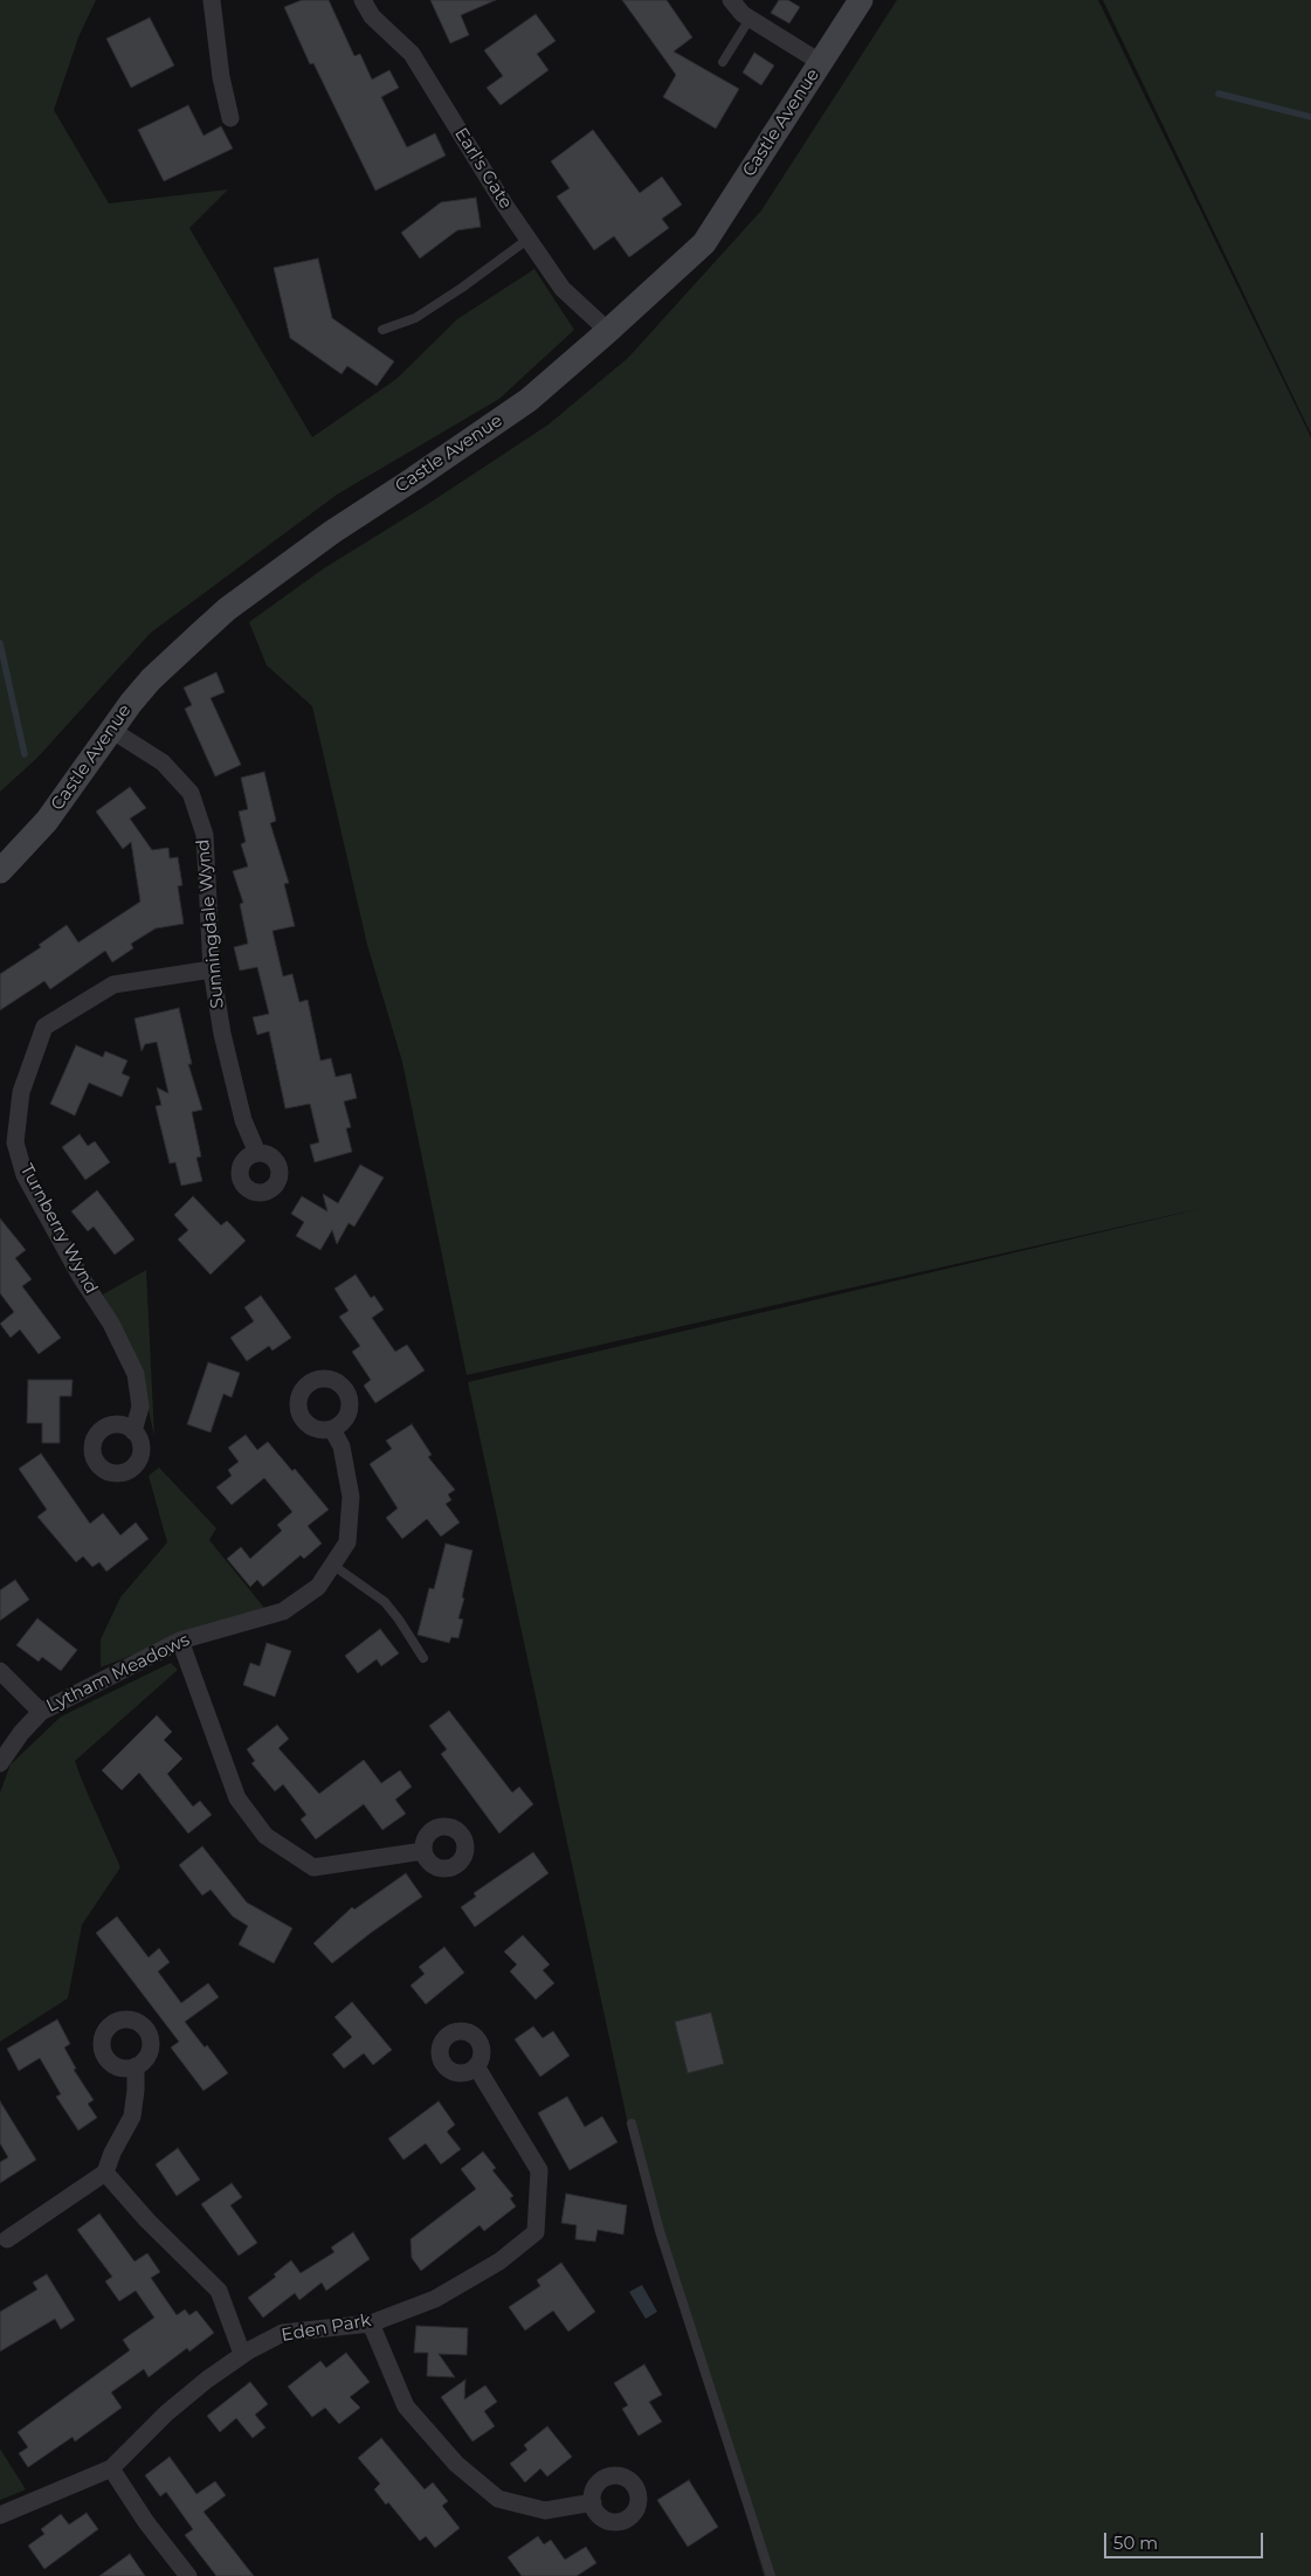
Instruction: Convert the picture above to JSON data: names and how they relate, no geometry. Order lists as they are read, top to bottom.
{
  "streets": {
    "street": [
      "Castle Avenue",
      "Earl's Gate",
      "Sunningdale Wynd",
      "Turnberry Wynd",
      "Lytham Meadows",
      "Eden Park"
    ]
  },
  "crossings": [
    ["Castle Avenue", "Earl's Gate"],
    ["Castle Avenue", "Sunningdale Wynd"],
    ["Sunningdale Wynd", "Turnberry Wynd"]
  ],
  "scale_bar": "50 m"
}
